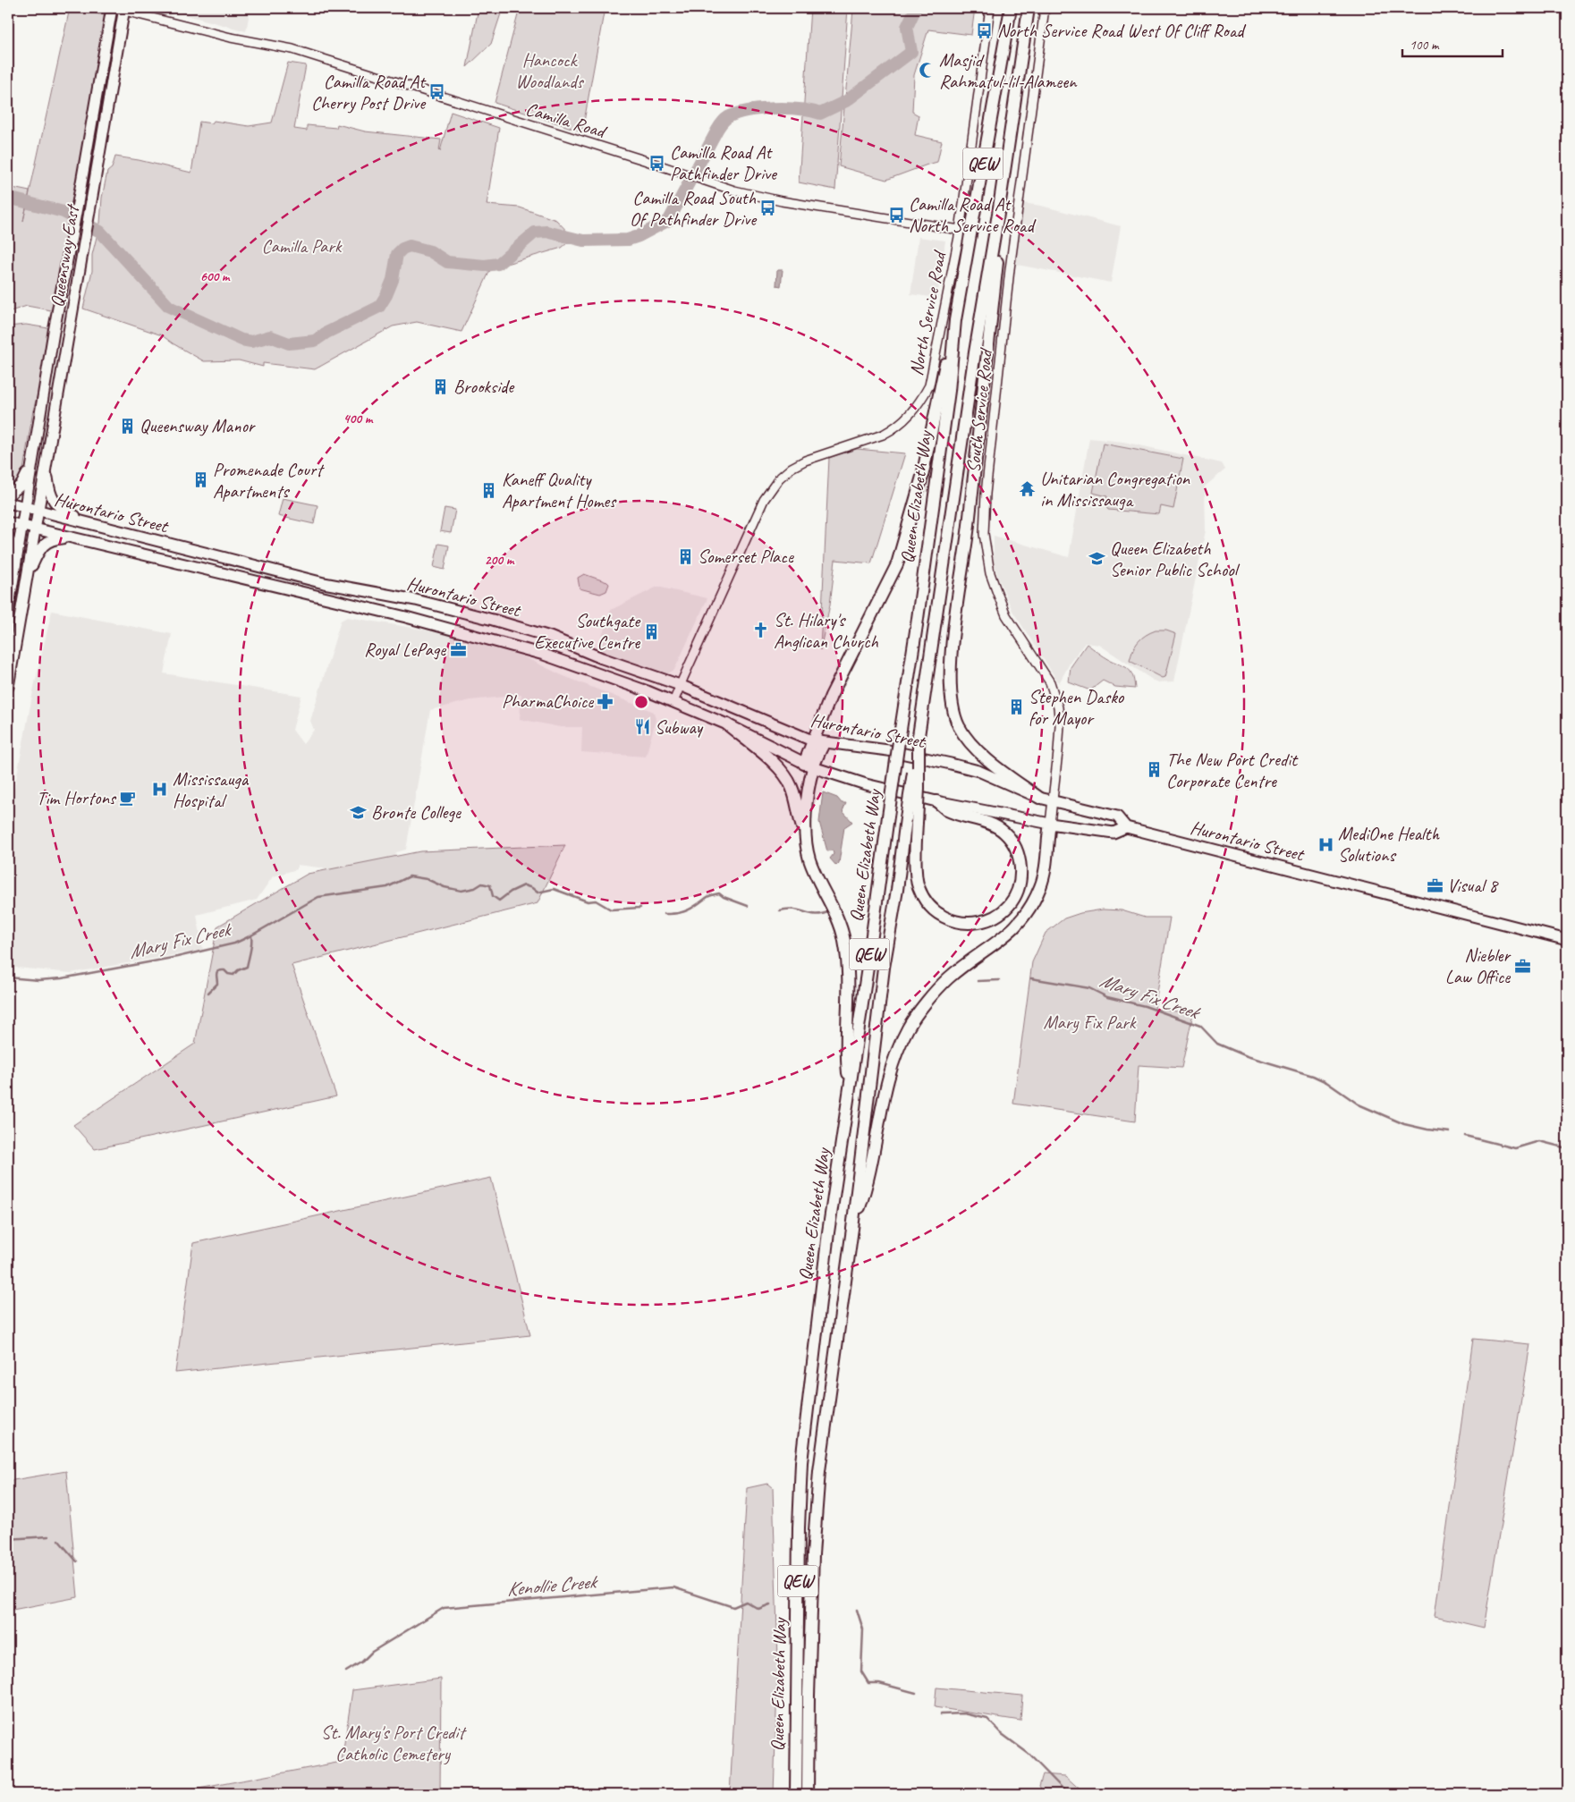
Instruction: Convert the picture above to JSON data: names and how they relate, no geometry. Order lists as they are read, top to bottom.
{
  "streets": {
    "highway": ["QEW", "Queen Elizabeth Way"],
    "main road": ["Queensway East", "Hurontario Street"],
    "street": ["Camilla Road", "North Service Road", "South Service Road"]
  },
  "crossings": [
    ["Camilla Road", "Queensway East"],
    ["Camilla Road", "North Service Road"],
    ["Queensway East", "Hurontario Street"],
    ["North Service Road", "Hurontario Street"],
    ["South Service Road", "Hurontario Street"]
  ],
  "water": ["Mary Fix Creek", "Kenollie Creek"],
  "parks": [
    "Hancock Woodlands",
    "Camilla Park",
    "Mary Fix Park",
    "St. Mary's Port Credit Catholic Cemetery"
  ],
  "places": {
    "bus stop": [
      "North Service Road West Of Cliff Road",
      "Camilla Road At Cherry Post Drive",
      "Camilla Road At Pathfinder Drive",
      "Camilla Road South Of Pathfinder Drive",
      "Camilla Road At North Service Road"
    ],
    "mosque": ["Masjid Rahmatul-lil-Alameen"],
    "building": [
      "Brookside",
      "Queensway Manor",
      "Promenade Court Apartments",
      "Kaneff Quality Apartment Homes",
      "Somerset Place",
      "Southgate Executive Centre",
      "Stephen Dasko for Mayor",
      "The New Port Credit Corporate Centre"
    ],
    "temple": ["Unitarian Congregation in Mississauga"],
    "school or university": ["Queen Elizabeth Senior Public School", "Bronte College"],
    "church": ["St. Hilary's Anglican Church"],
    "office": ["Royal LePage", "Visual 8", "Niebler Law Office"],
    "pharmacy": ["PharmaChoice"],
    "restaurant": ["Subway"],
    "hospital": ["Mississauga Hospital", "MediOne Health Solutions"],
    "cafe": ["Tim Hortons"]
  },
  "scale_bar": "100 m",
  "rings": ["600 m", "400 m", "200 m"]
}
